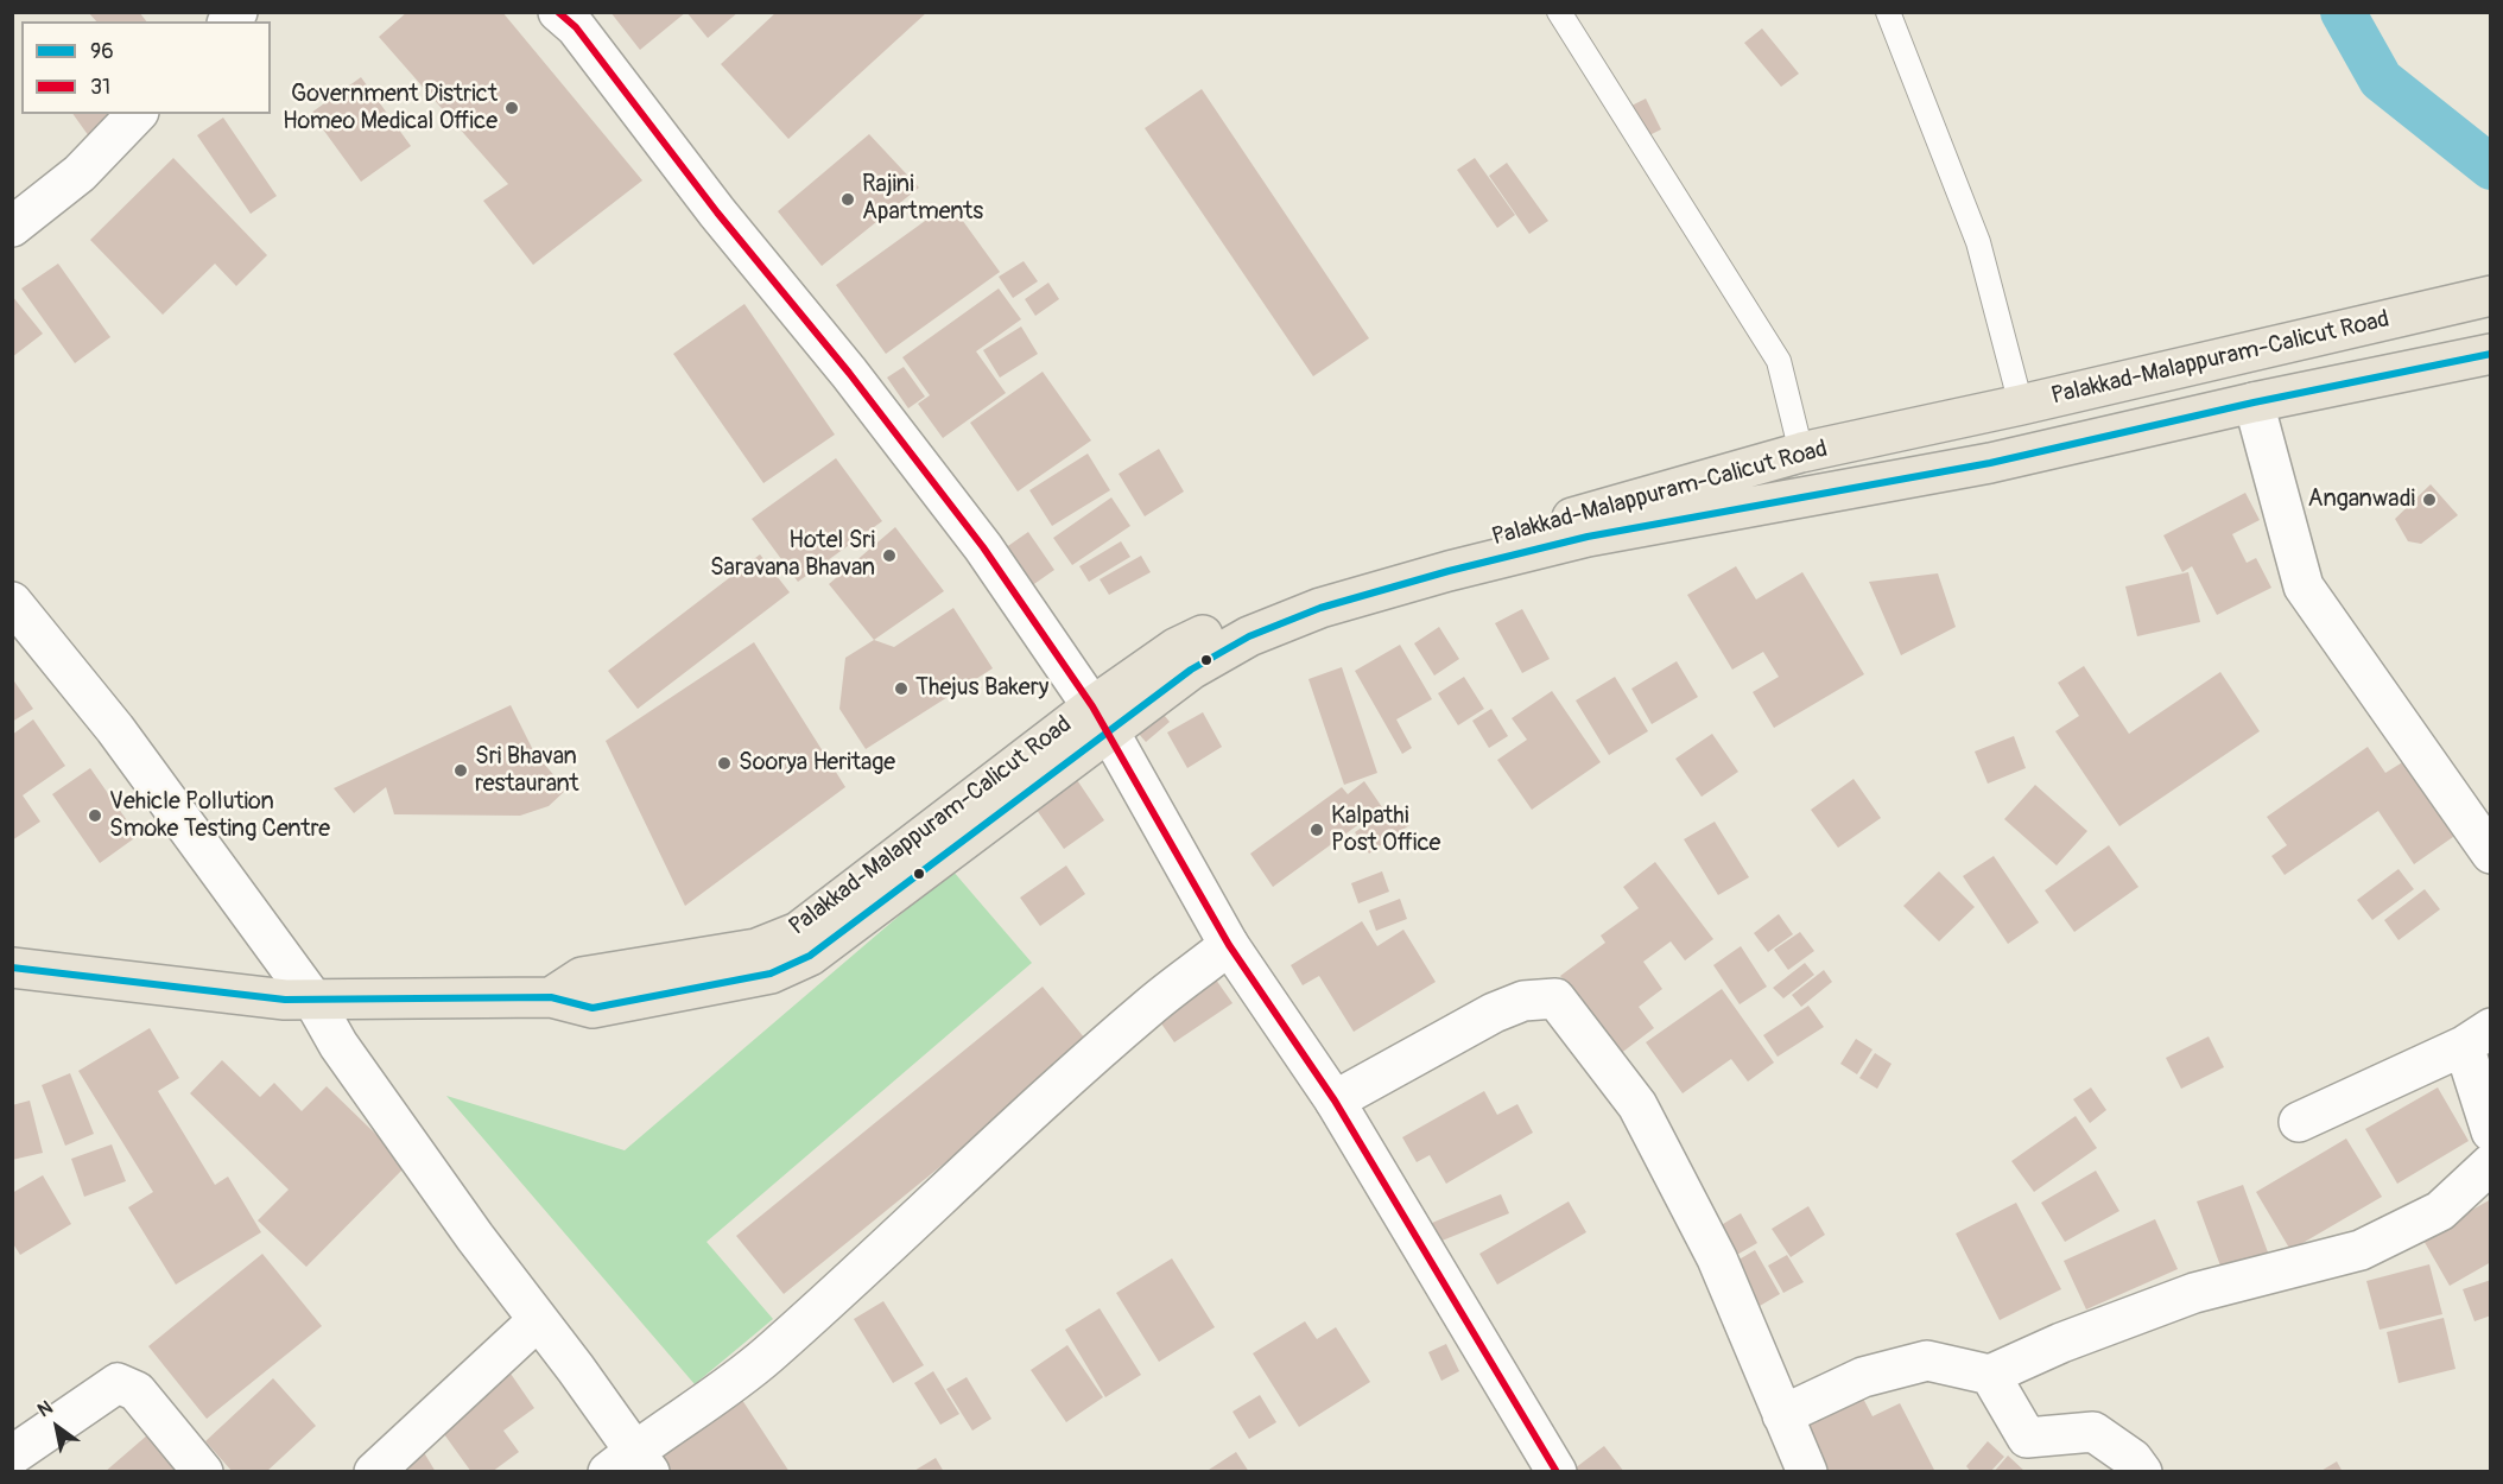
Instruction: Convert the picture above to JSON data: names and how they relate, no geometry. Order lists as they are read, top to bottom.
{
  "streets": {
    "highway": ["Palakkad-Malappuram-Calicut Road"]
  },
  "places": [
    "Government District Homeo Medical Office",
    "Rajini Apartments",
    "Anganwadi",
    "Hotel Sri Saravana Bhavan",
    "Thejus Bakery",
    "Soorya Heritage",
    "Sri Bhavan restaurant",
    "Vehicle Pollution Smoke Testing Centre",
    "Kalpathi Post Office"
  ],
  "lines": ["transit line 31", "transit line 96"],
  "legend": ["96", "31"],
  "north": "top left"
}
